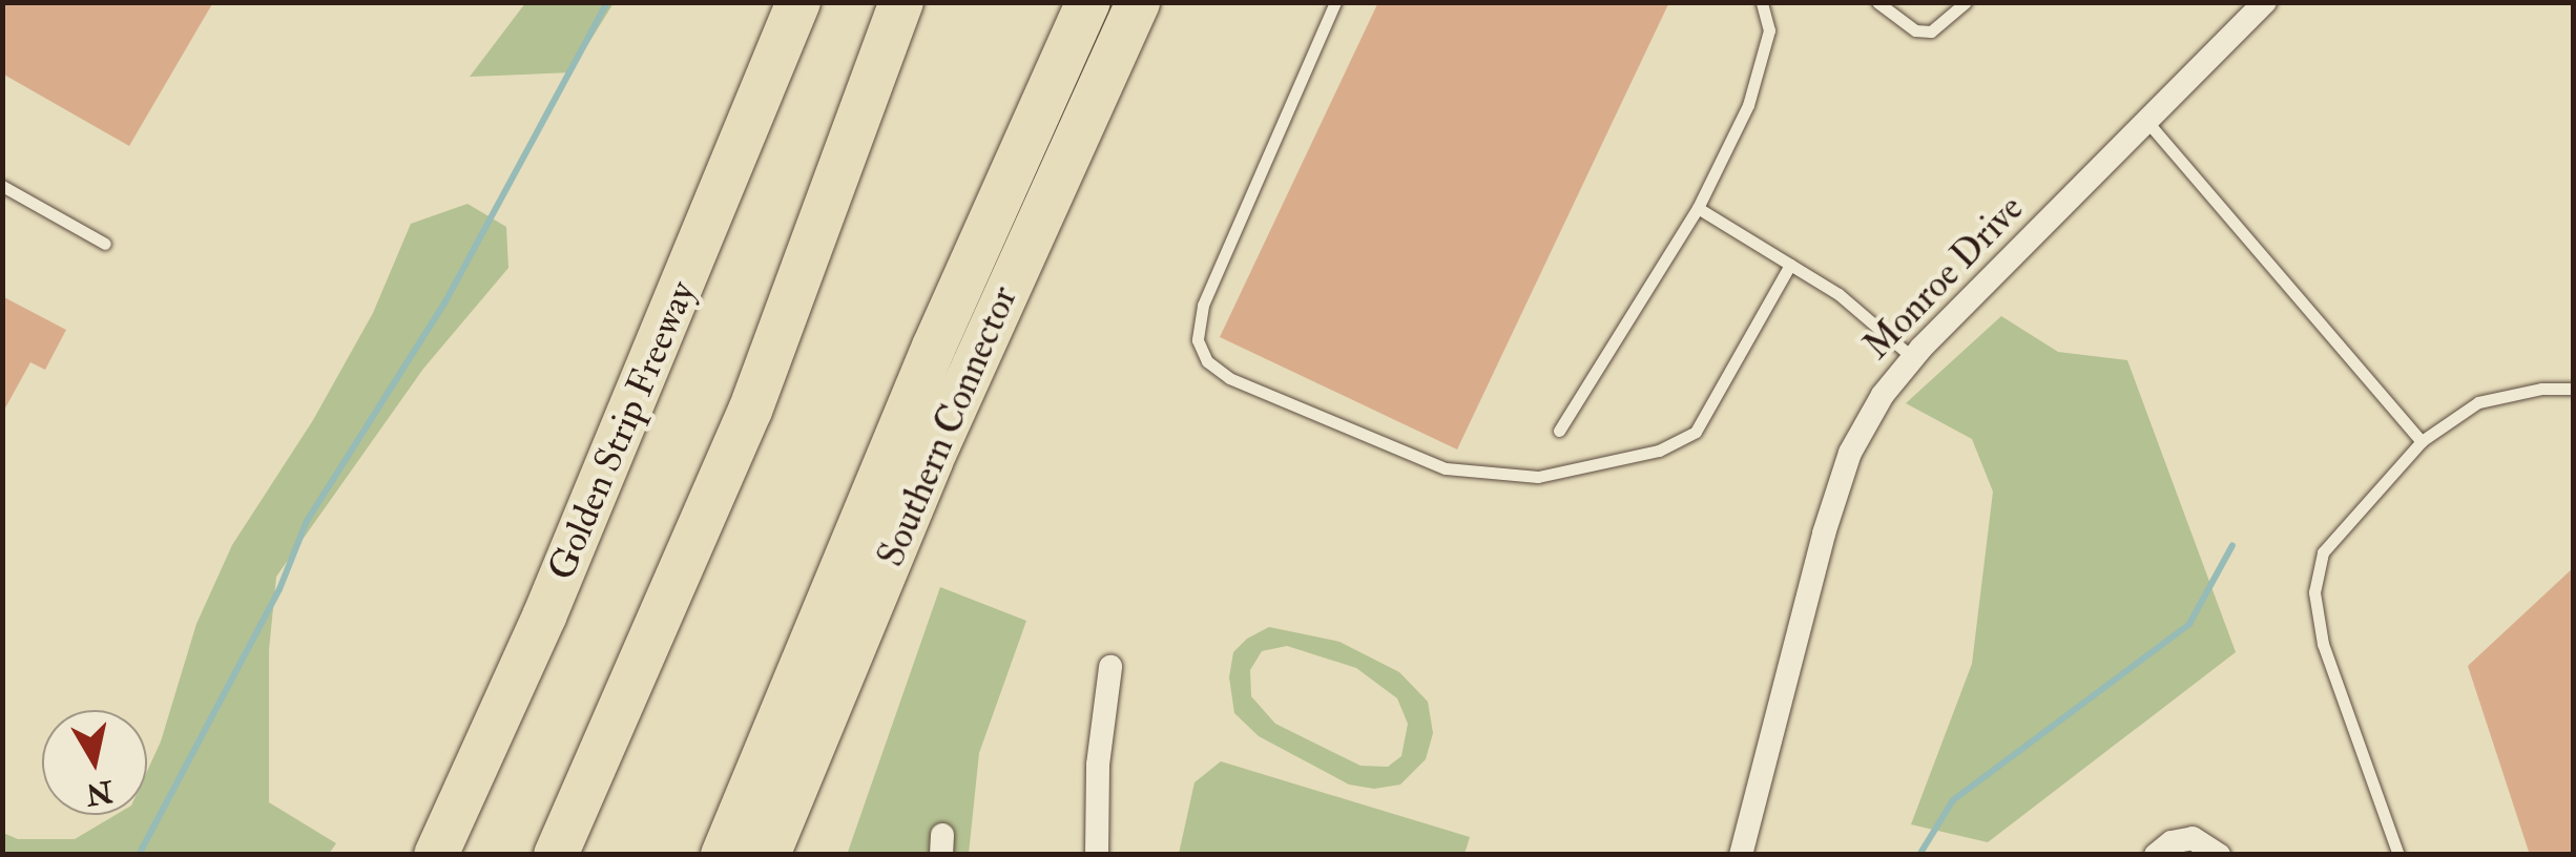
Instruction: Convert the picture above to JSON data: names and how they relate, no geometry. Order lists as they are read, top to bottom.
{
  "streets": {
    "highway": ["Southern Connector", "Golden Strip Freeway"],
    "street": ["Monroe Drive"]
  },
  "north": "bottom"
}
